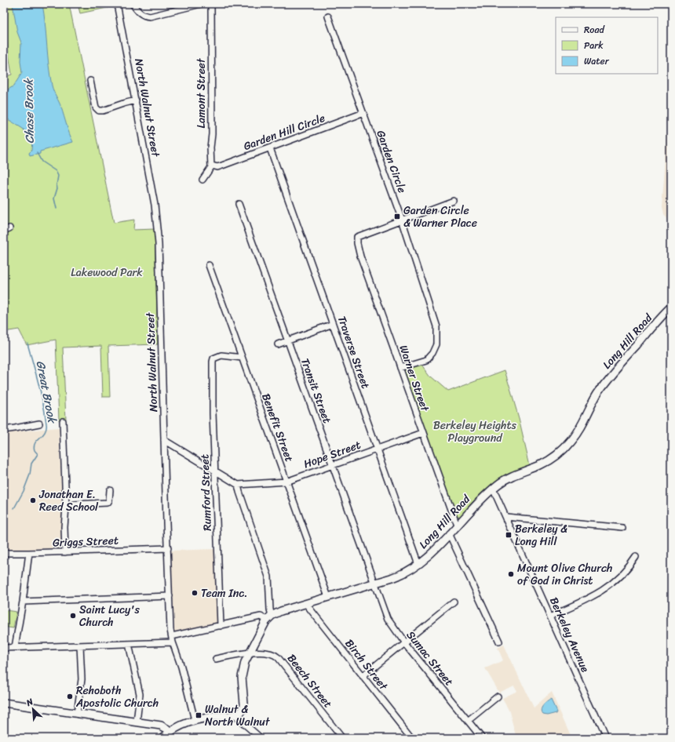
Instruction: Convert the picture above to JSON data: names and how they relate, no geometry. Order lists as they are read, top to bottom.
{
  "streets": {
    "main road": ["Long Hill Road"],
    "street": [
      "Lamont Street",
      "North Walnut Street",
      "Garden Hill Circle",
      "Garden Circle",
      "Traverse Street",
      "Warner Street",
      "Transit Street",
      "Benefit Street",
      "Hope Street",
      "Rumford Street",
      "Griggs Street",
      "Berkeley Avenue",
      "Sumac Street",
      "Birch Street",
      "Beech Street"
    ]
  },
  "crossings": [
    ["Lamont Street", "Garden Hill Circle"],
    ["North Walnut Street", "Griggs Street"],
    ["Garden Hill Circle", "Garden Circle"],
    ["Garden Hill Circle", "Traverse Street"],
    ["Garden Circle", "Warner Street"],
    ["Long Hill Road", "Traverse Street"],
    ["Long Hill Road", "Warner Street"],
    ["Long Hill Road", "Transit Street"],
    ["Long Hill Road", "Benefit Street"],
    ["Long Hill Road", "Berkeley Avenue"],
    ["Long Hill Road", "Sumac Street"],
    ["Long Hill Road", "Birch Street"],
    ["Traverse Street", "Hope Street"],
    ["Warner Street", "Hope Street"],
    ["Transit Street", "Hope Street"],
    ["Transit Street", "Sumac Street"],
    ["Benefit Street", "Hope Street"],
    ["Benefit Street", "Rumford Street"]
  ],
  "water": ["Chase Brook", "Great Brook"],
  "parks": ["Lakewood Park", "Berkeley Heights Playground"],
  "places": {
    "transit": ["Garden Circle & Warner Place", "Berkeley & Long Hill", "Walnut & North Walnut"],
    "other": [
      "Jonathan E. Reed School",
      "Mount Olive Church of God in Christ",
      "Team Inc.",
      "Saint Lucy's Church",
      "Rehoboth Apostolic Church"
    ]
  },
  "legend": ["Road", "Park", "Water"],
  "north": "top left"
}
